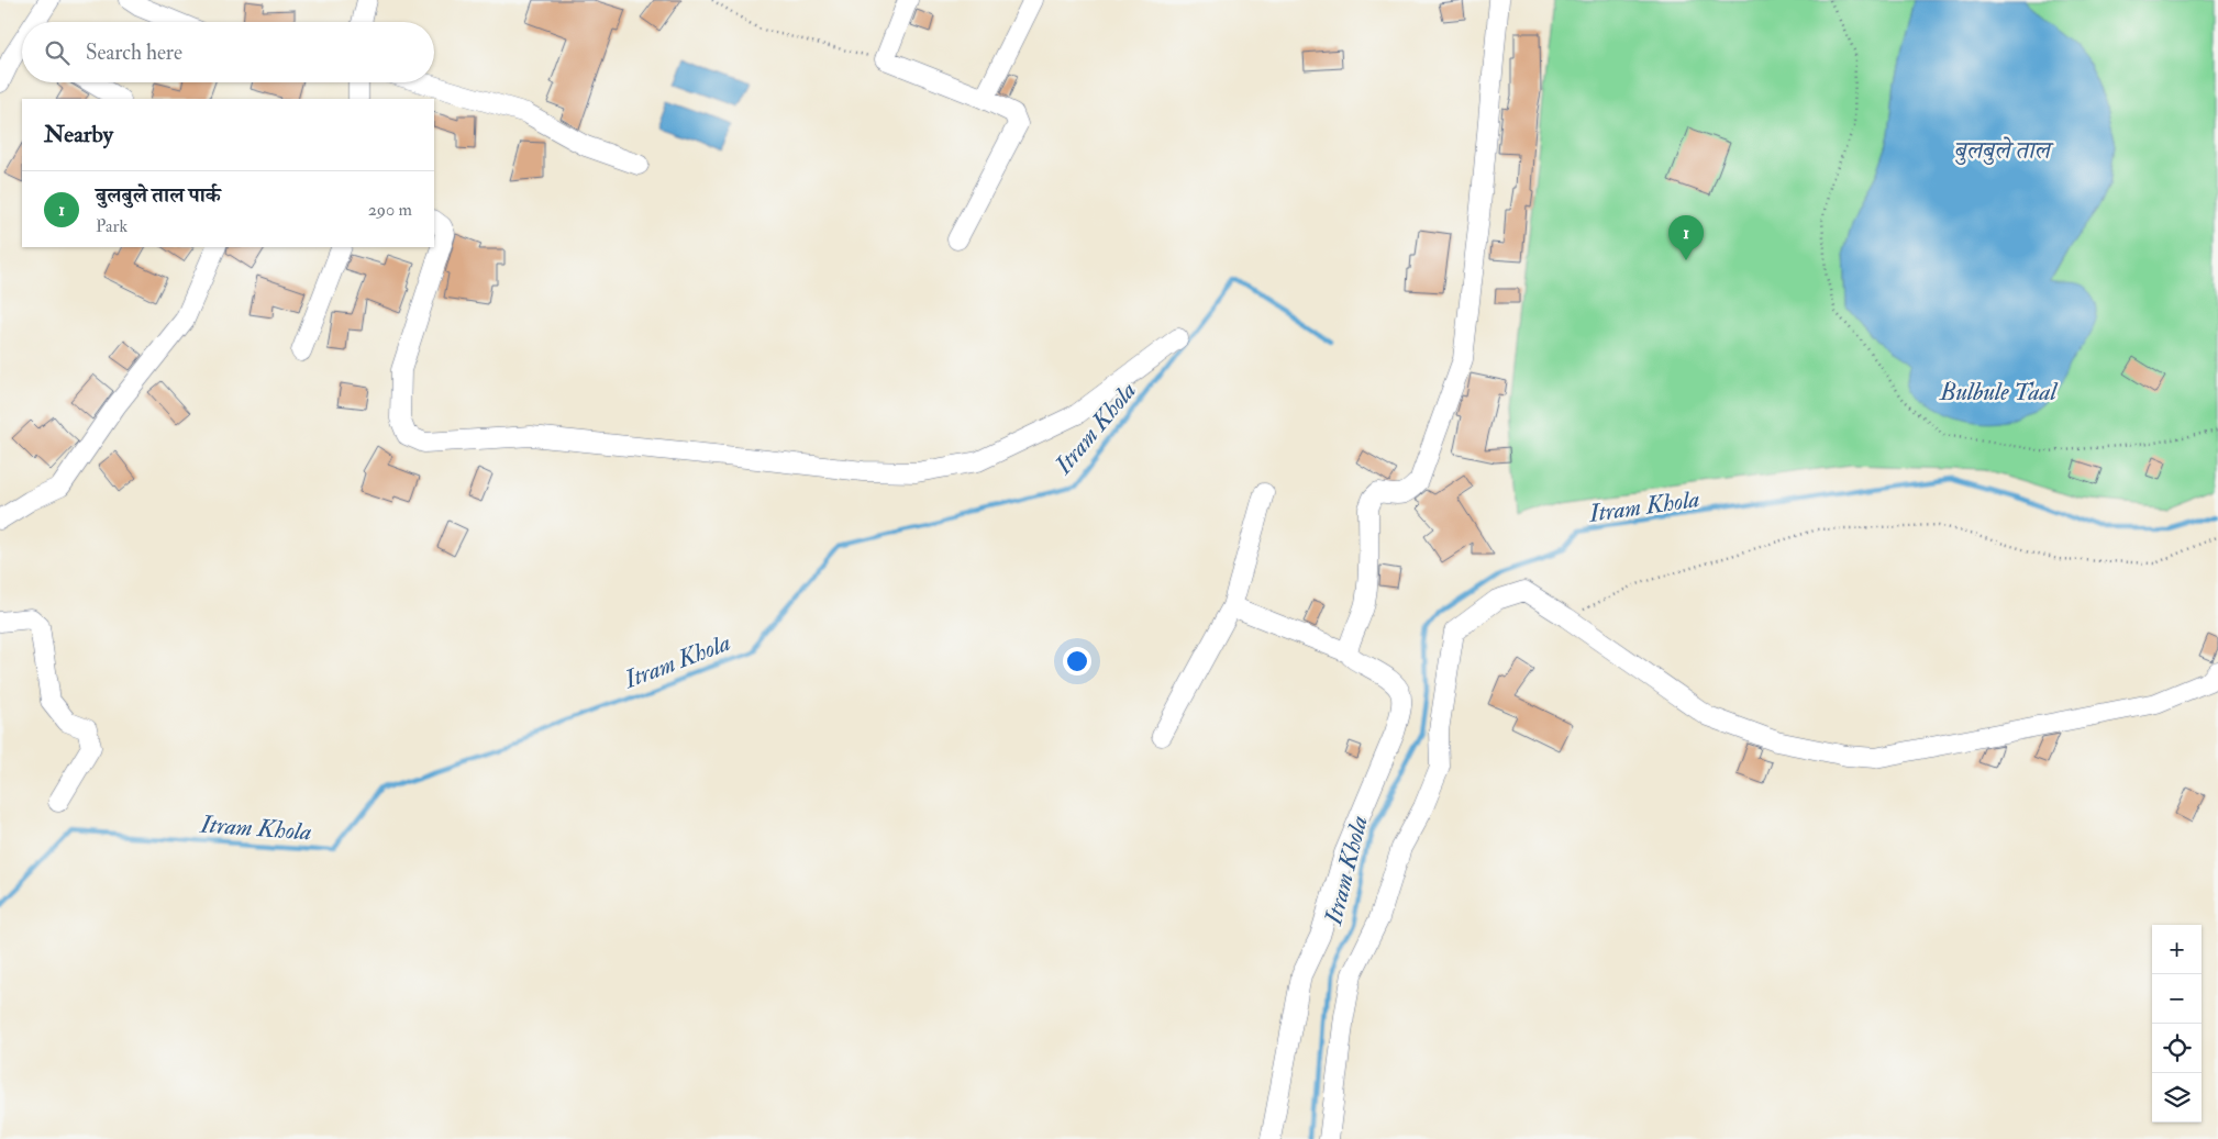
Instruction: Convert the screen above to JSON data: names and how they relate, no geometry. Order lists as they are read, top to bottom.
{
  "water": ["बुलबुले ताल", "Bulbule Taal", "Itram Khola"],
  "page": {
    "search": "Search here",
    "heading": "Nearby",
    "list": [
      {
        "mark": "1",
        "name": "बुलबुले ताल पार्क",
        "note": "Park",
        "value": "290 m"
      }
    ],
    "pins": "1",
    "map_buttons": ["+", "−"]
  }
}
